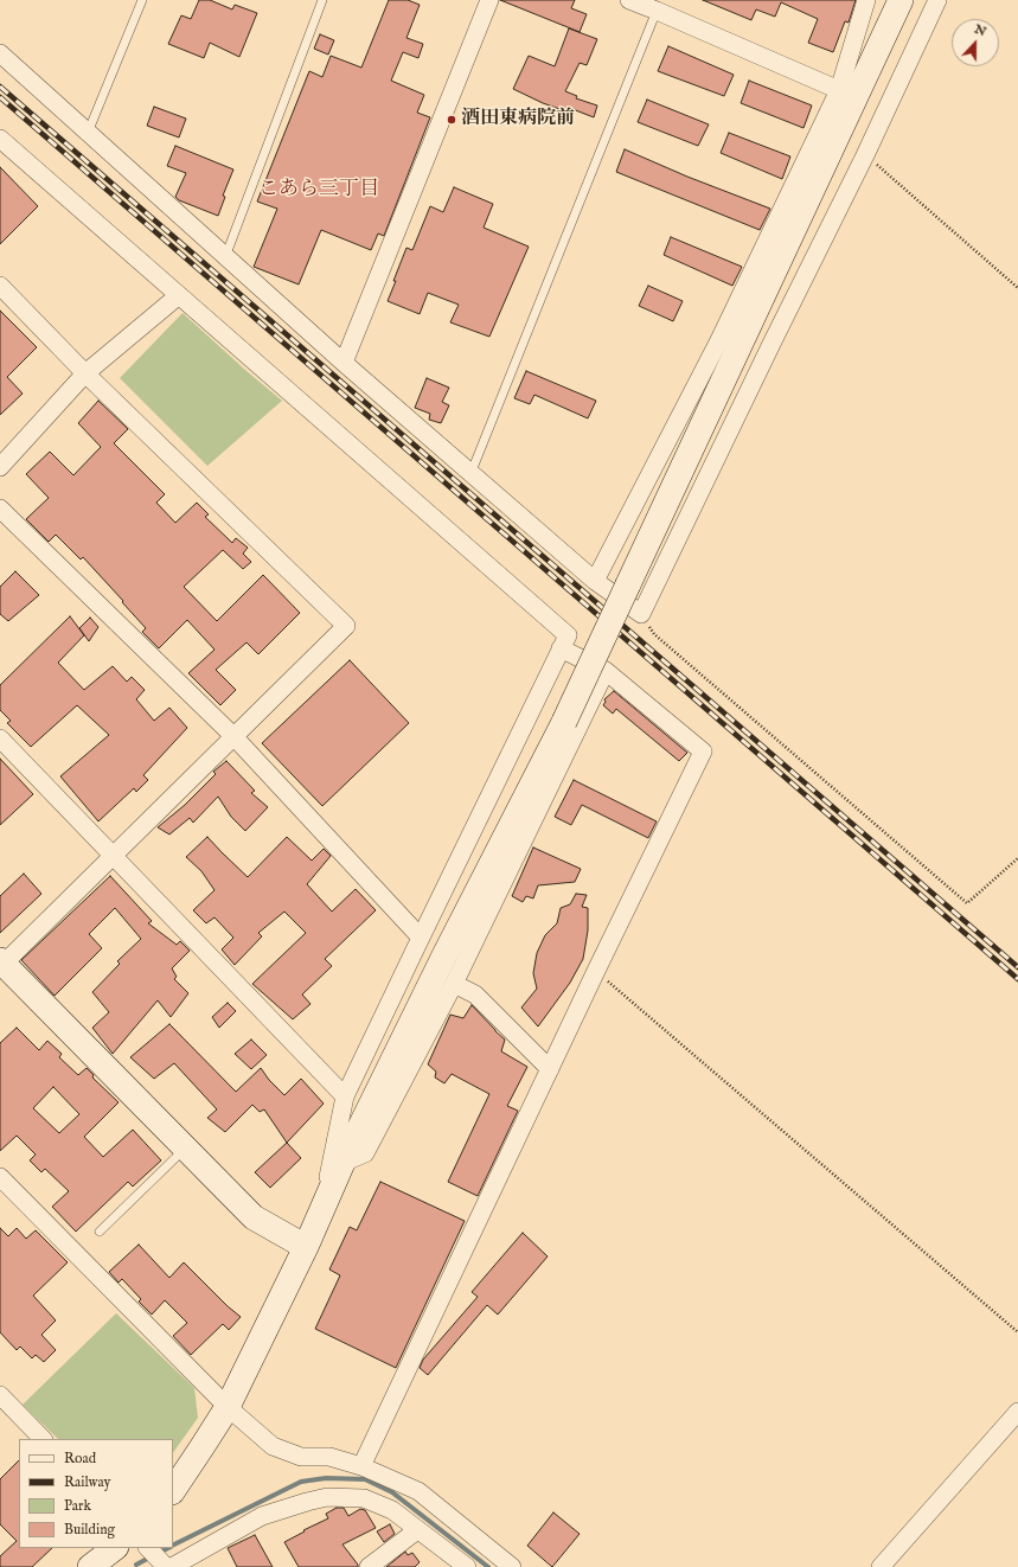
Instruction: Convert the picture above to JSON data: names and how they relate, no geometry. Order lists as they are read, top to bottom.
{
  "districts": ["こあら三丁目"],
  "places": ["酒田東病院前"],
  "legend": [
    "Road",
    "Railway",
    "Park",
    "Building"
  ],
  "north": "top"
}
